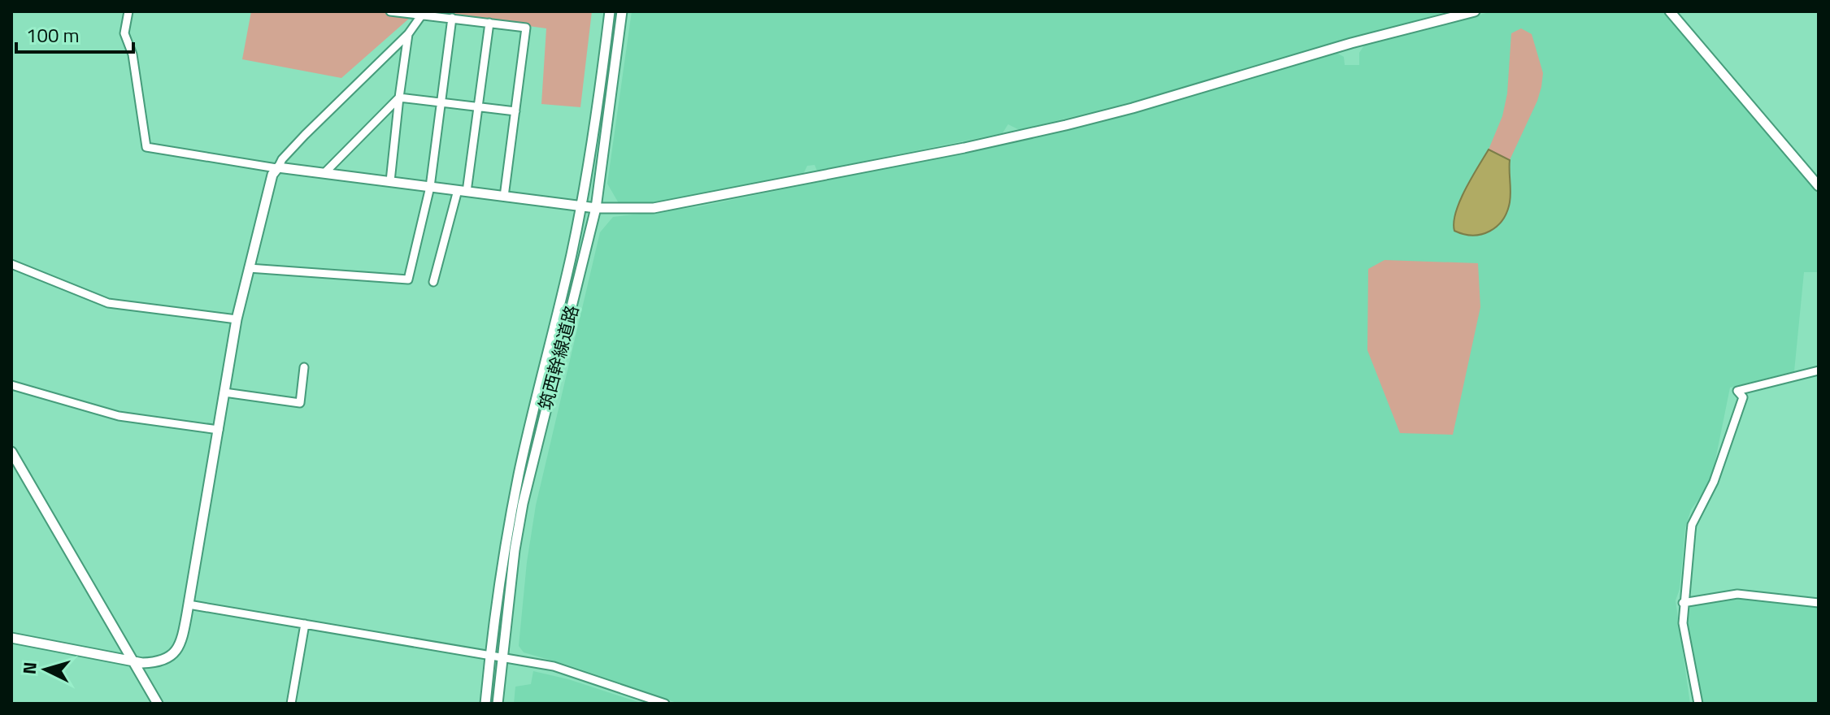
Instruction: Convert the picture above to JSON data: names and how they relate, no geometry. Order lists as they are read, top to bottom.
{
  "streets": {
    "street": ["筑西幹線道路"]
  },
  "scale_bar": "100 m",
  "north": "left"
}
